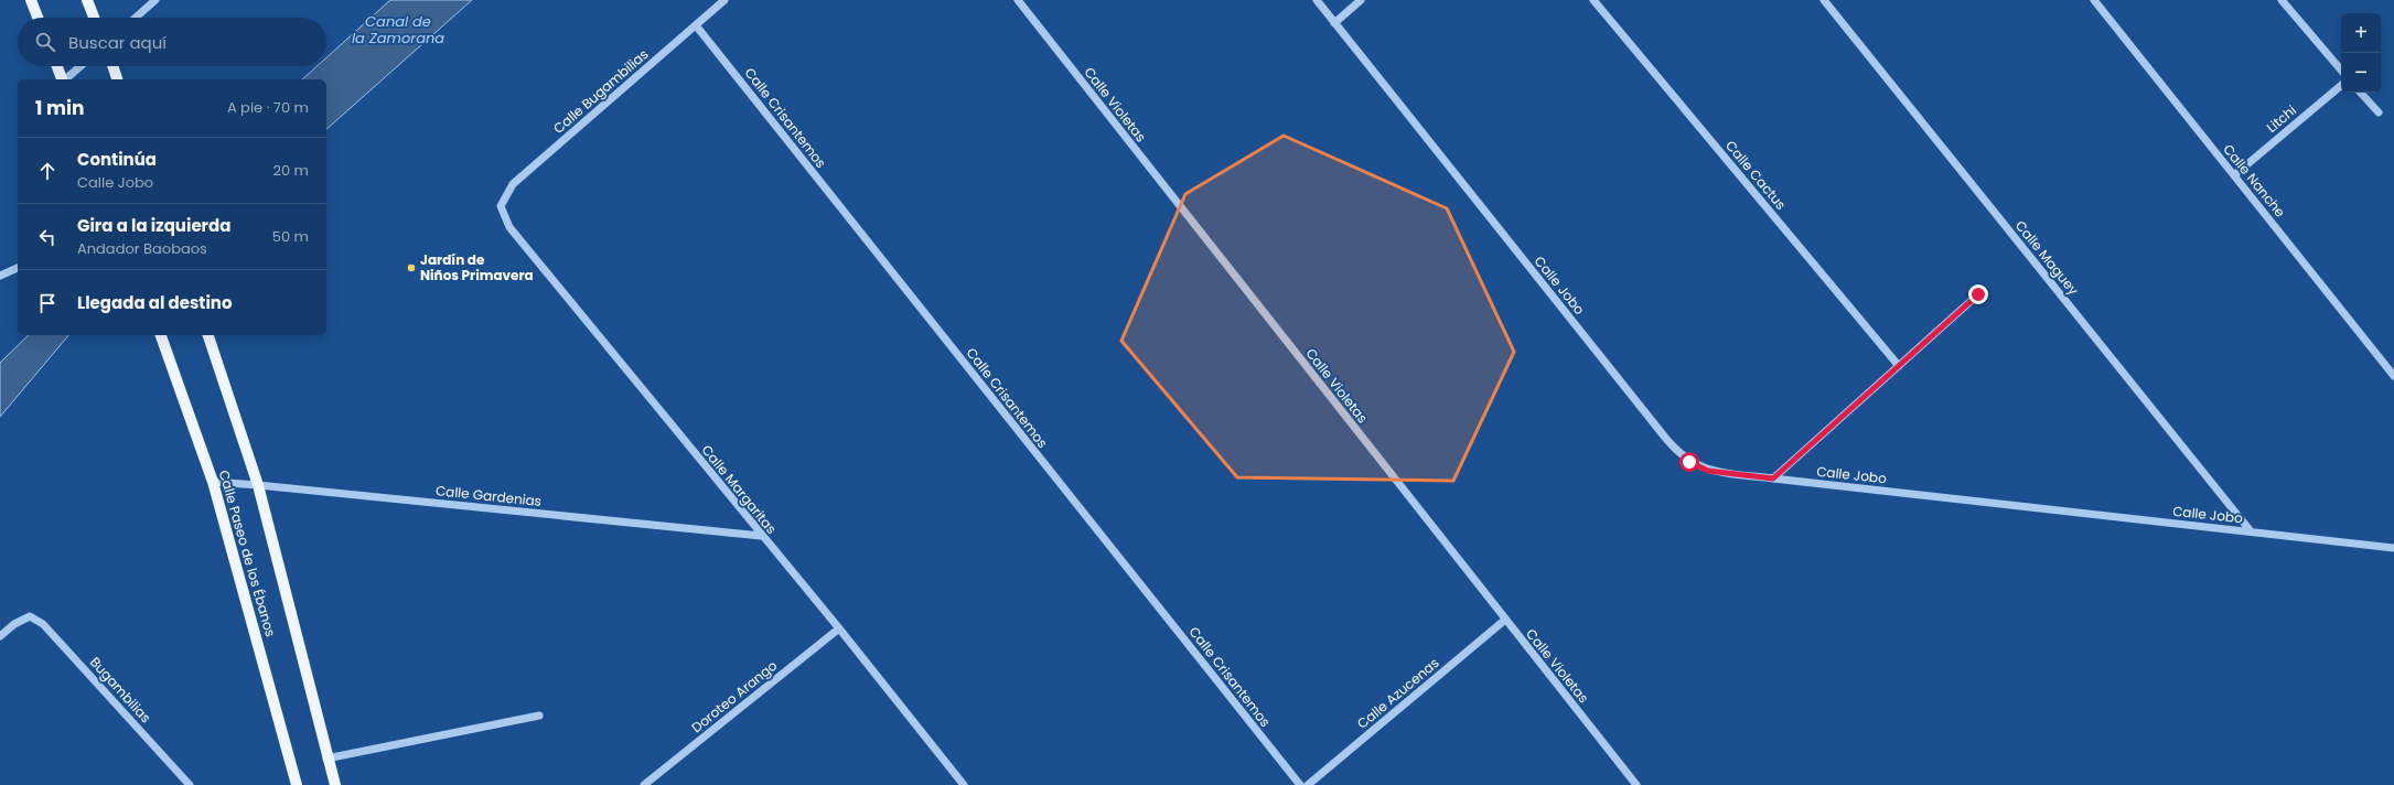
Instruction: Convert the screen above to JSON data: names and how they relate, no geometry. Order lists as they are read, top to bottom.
{
  "streets": {
    "main road": ["Calle Paseo de los Ébanos"],
    "street": [
      "Calle Bugambilias",
      "Calle Violetas",
      "Calle Crisantemos",
      "Litchi",
      "Calle Cactus",
      "Calle Nanche",
      "Calle Maguey",
      "Calle Jobo",
      "Calle Margaritas",
      "Calle Gardenias",
      "Bugambilias",
      "Calle Azucenas",
      "Doroteo Arango"
    ]
  },
  "crossings": [
    ["Calle Bugambilias", "Calle Crisantemos"],
    ["Calle Bugambilias", "Calle Margaritas"],
    ["Calle Violetas", "Calle Azucenas"],
    ["Litchi", "Calle Nanche"],
    ["Calle Maguey", "Calle Jobo"],
    ["Calle Margaritas", "Calle Gardenias"],
    ["Calle Margaritas", "Doroteo Arango"],
    ["Calle Gardenias", "Calle Paseo de los Ébanos"]
  ],
  "water": ["Canal de la Zamorana"],
  "places": ["Jardín de Niños Primavera"],
  "page": {
    "map_buttons": ["+", "−"],
    "search": "Buscar aquí",
    "heading": ["1 min", "A pie · 70 m"],
    "list": [
      ["Continúa", "Calle Jobo", "20 m"],
      ["Gira a la izquierda", "Andador Baobaos", "50 m"],
      "Llegada al destino"
    ]
  }
}
